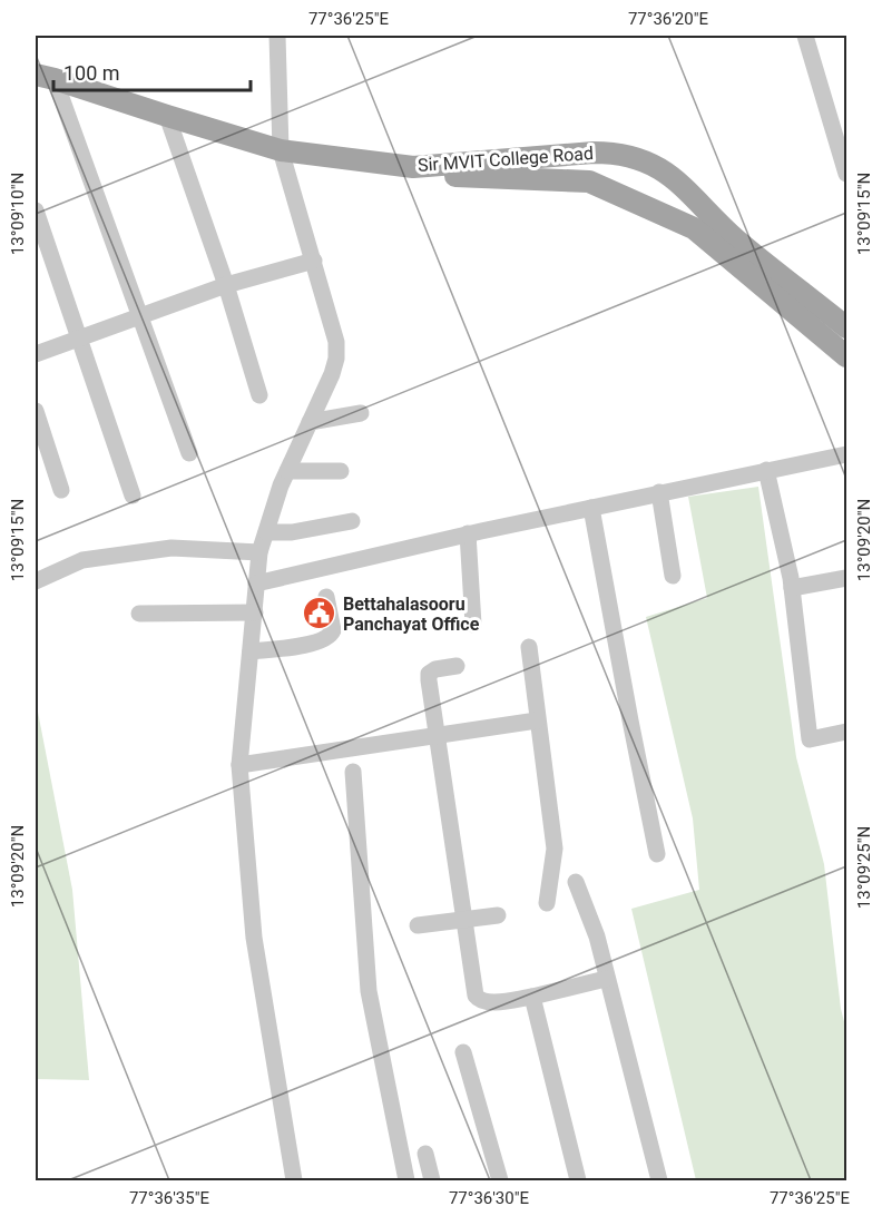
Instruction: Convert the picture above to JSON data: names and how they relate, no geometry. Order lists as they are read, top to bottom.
{
  "streets": {
    "main road": ["Sir MVIT College Road"]
  },
  "places": {
    "public building": ["Bettahalasooru Panchayat Office"]
  },
  "scale_bar": "100 m",
  "coordinates": [
    "77°36'25\"E",
    "77°36'20\"E",
    "13°09'10\"N",
    "13°09'15\"N",
    "13°09'20\"N",
    "13°09'25\"N",
    "77°36'35\"E",
    "77°36'30\"E"
  ]
}
